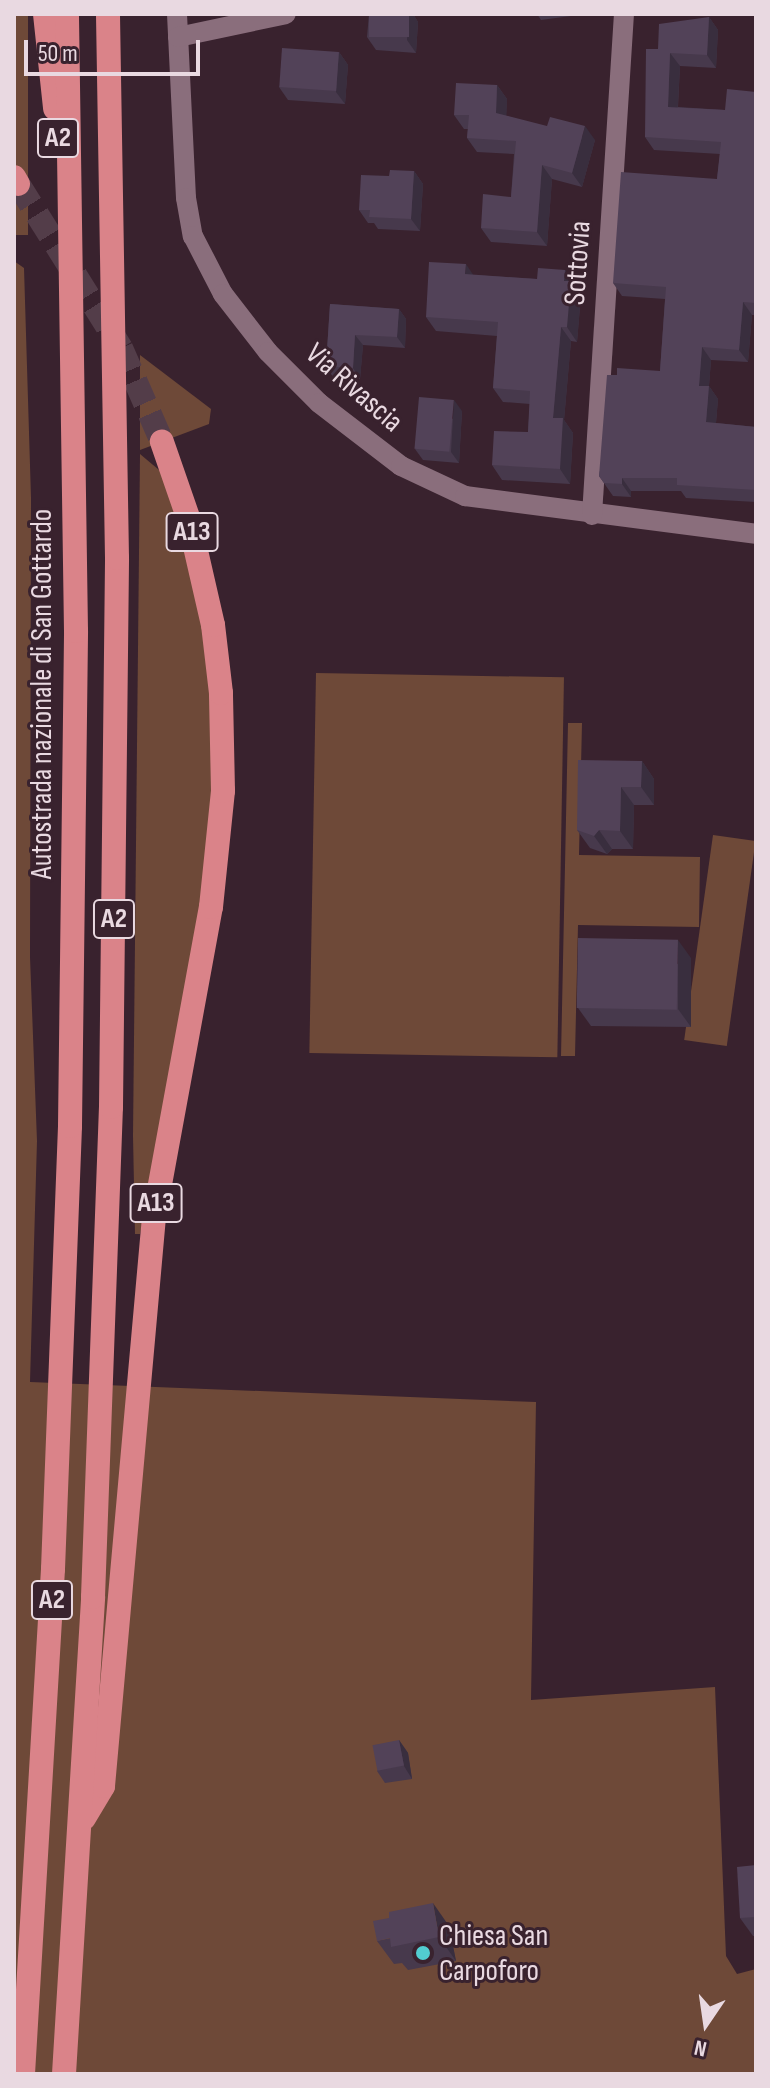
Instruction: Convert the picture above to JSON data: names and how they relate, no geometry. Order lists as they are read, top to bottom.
{
  "streets": {
    "highway": ["A2", "A13", "Autostrada nazionale di San Gottardo"],
    "street": ["Sottovia", "Via Rivascia"]
  },
  "crossings": [
    ["A2", "A13"],
    ["A2", "Autostrada nazionale di San Gottardo"],
    ["Sottovia", "Via Rivascia"]
  ],
  "places": ["Chiesa San Carpoforo"],
  "scale_bar": "50 m",
  "north": "bottom"
}
